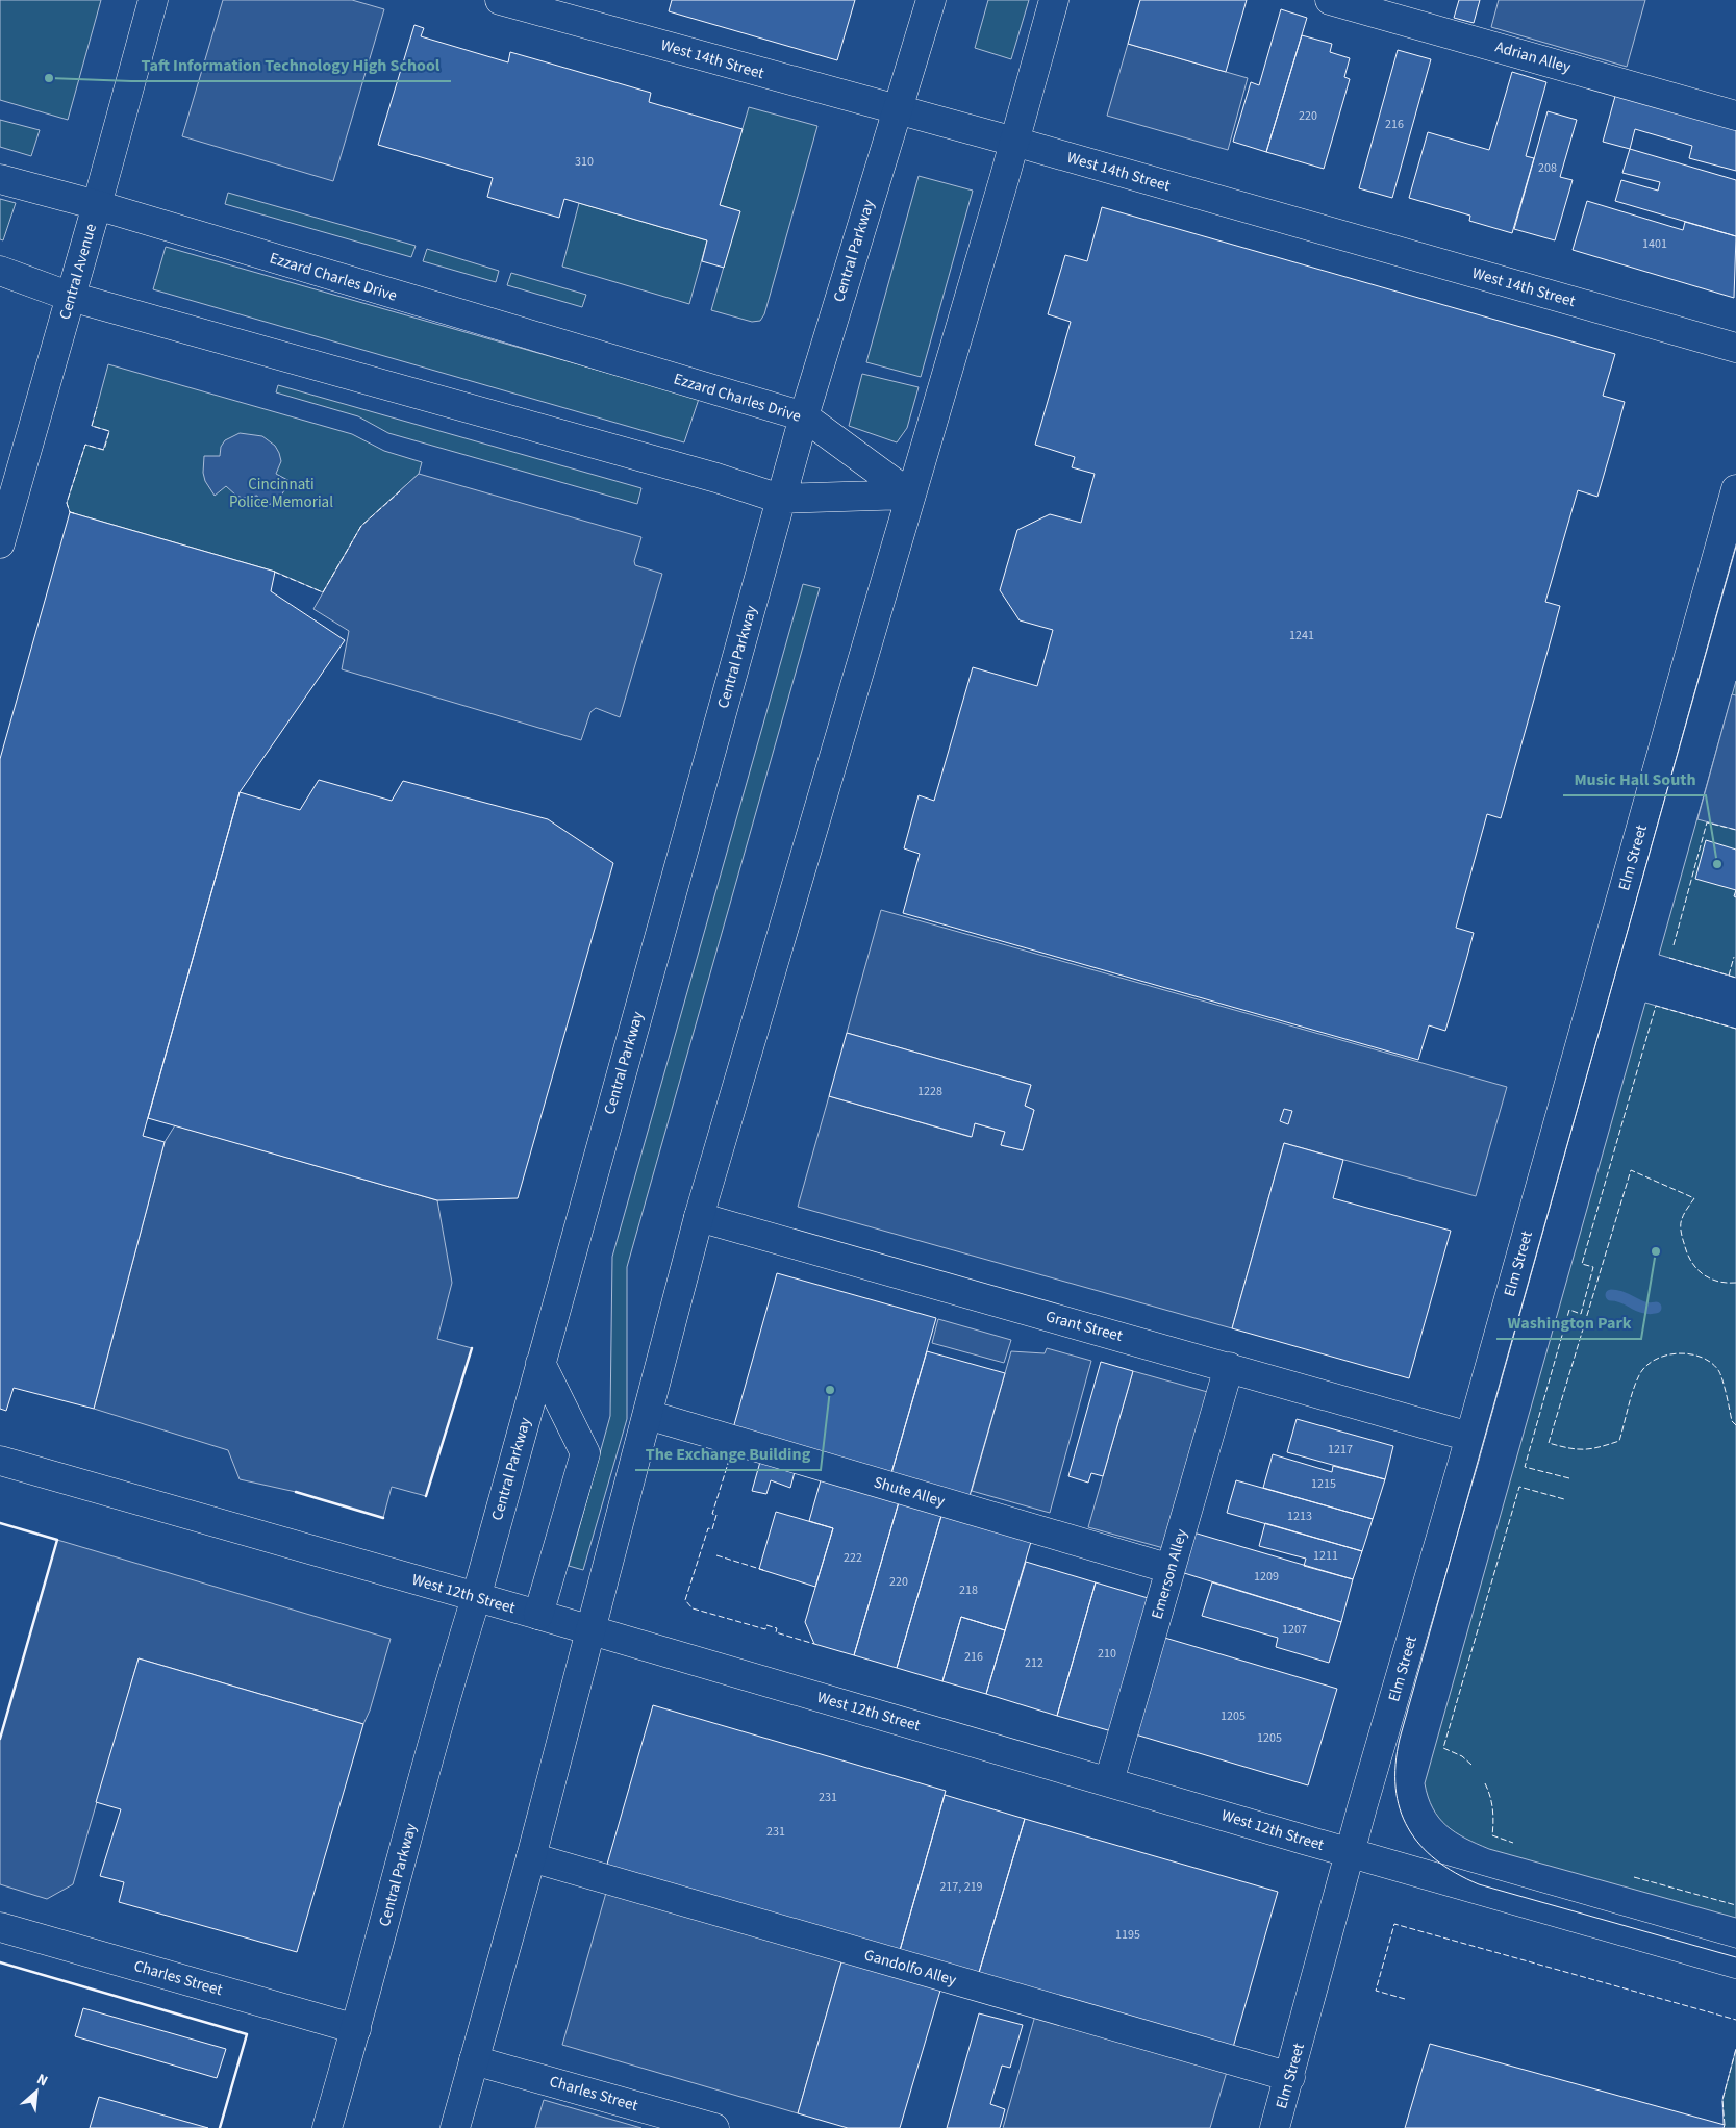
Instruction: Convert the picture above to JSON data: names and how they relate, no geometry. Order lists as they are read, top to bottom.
{
  "streets": {
    "main road": [
      "Adrian Alley",
      "West 14th Street",
      "Central Parkway",
      "Central Avenue",
      "Ezzard Charles Drive",
      "Elm Street",
      "Grant Street",
      "Shute Alley",
      "Emerson Alley",
      "West 12th Street",
      "Gandolfo Alley",
      "Charles Street"
    ]
  },
  "crossings": [
    ["West 14th Street", "Central Parkway"],
    ["Central Parkway", "Ezzard Charles Drive"],
    ["Central Parkway", "West 12th Street"],
    ["Central Parkway", "Charles Street"],
    ["Central Avenue", "Ezzard Charles Drive"],
    ["Elm Street", "Grant Street"],
    ["Elm Street", "West 12th Street"],
    ["Elm Street", "Gandolfo Alley"],
    ["Grant Street", "Emerson Alley"],
    ["Shute Alley", "Emerson Alley"],
    ["Emerson Alley", "West 12th Street"]
  ],
  "parks": ["Cincinnati Police Memorial"],
  "places": [
    "Taft Information Technology High School",
    "Music Hall South",
    "Washington Park",
    "The Exchange Building"
  ],
  "house_numbers": [
    "220",
    "216",
    "310",
    "208",
    "1401",
    "1241",
    "1228",
    "1217",
    "1215",
    "1213",
    "1211",
    "222",
    "1209",
    "220",
    "218",
    "1207",
    "210",
    "216",
    "212",
    "1205",
    "1205",
    "231",
    "231",
    "217, 219",
    "1195"
  ],
  "north": "top right"
}
